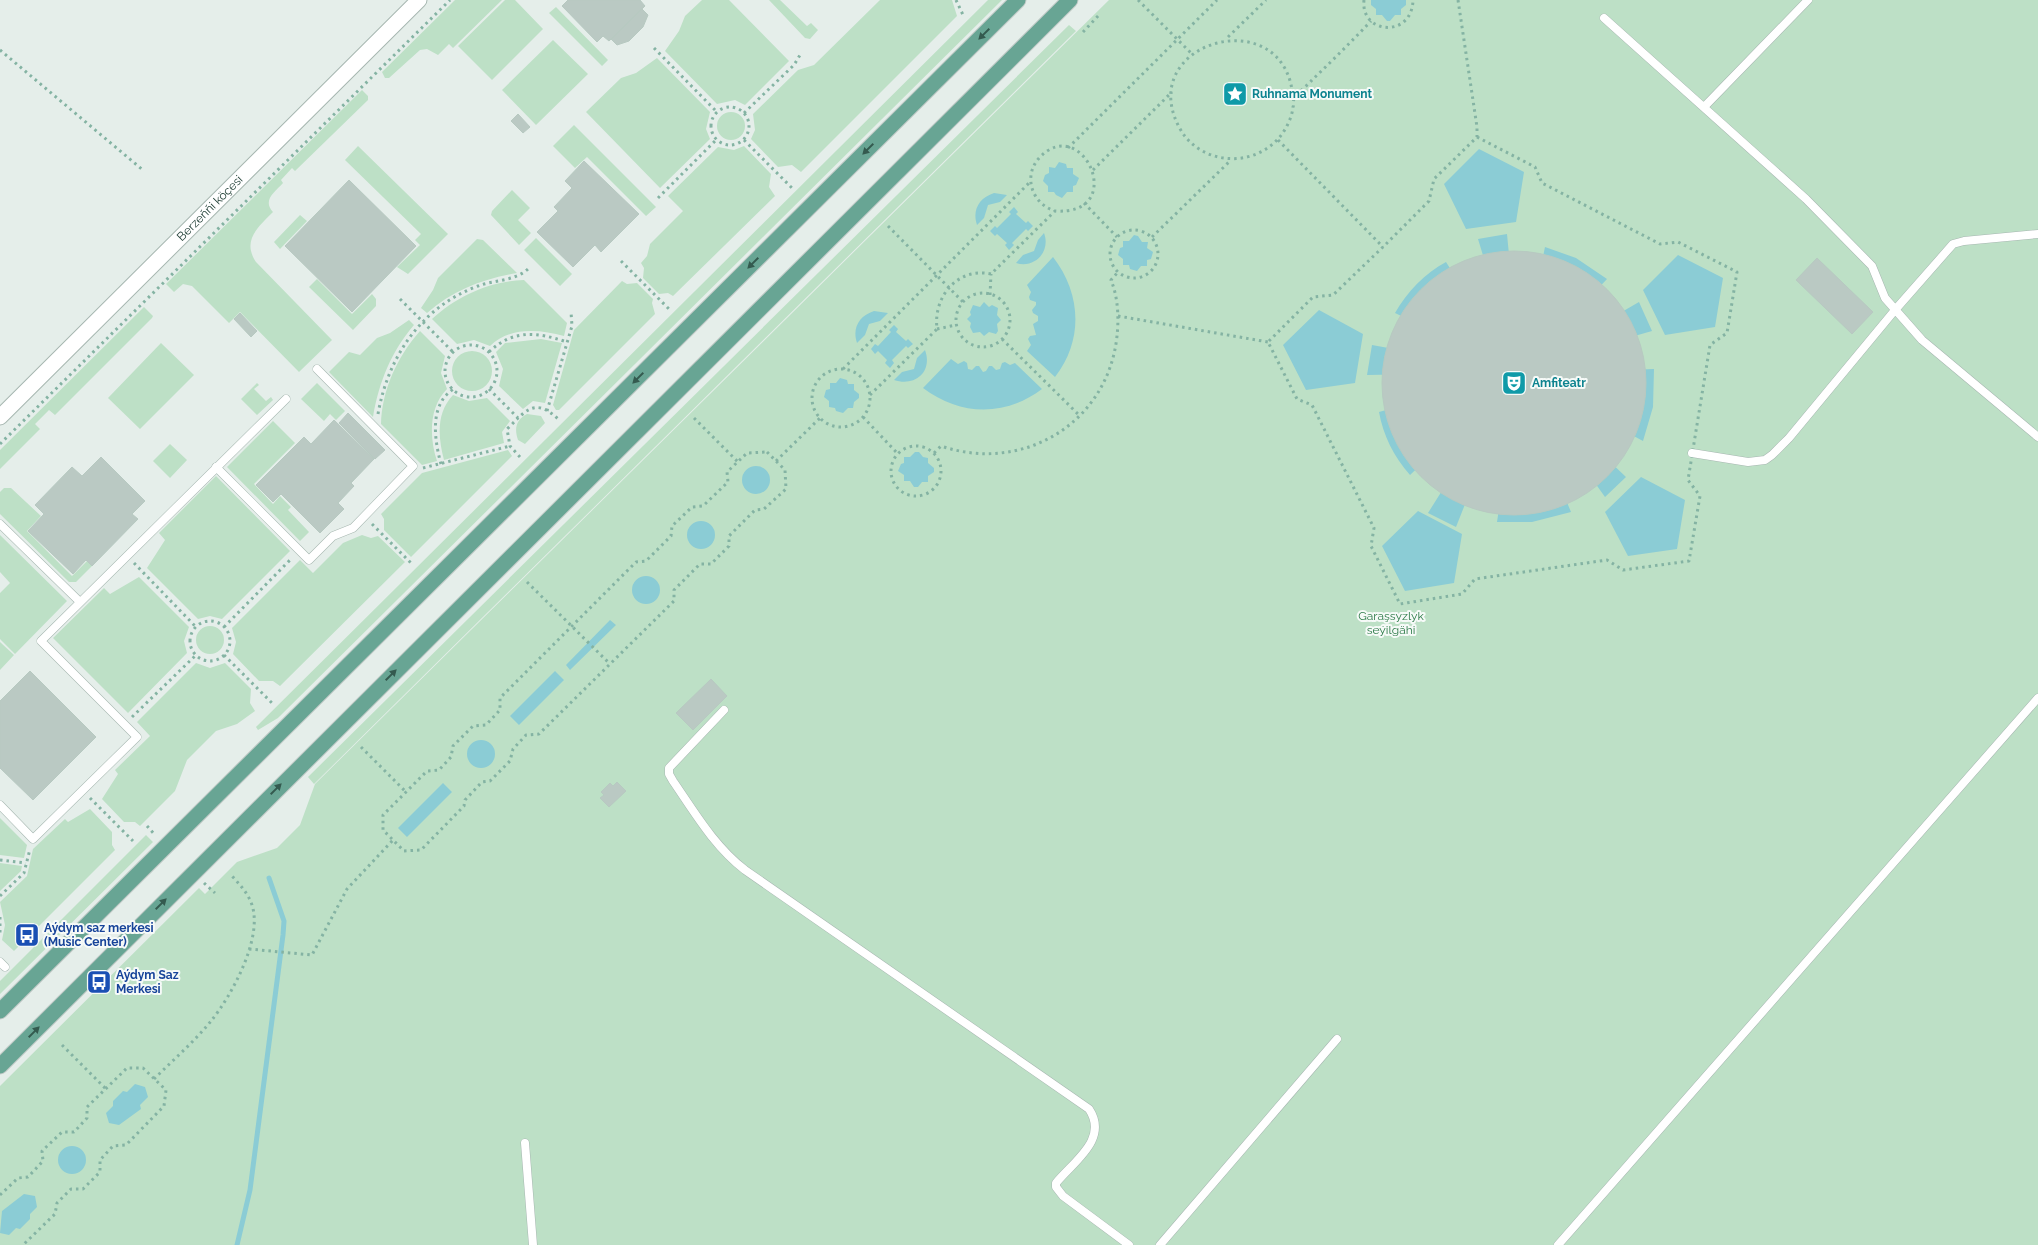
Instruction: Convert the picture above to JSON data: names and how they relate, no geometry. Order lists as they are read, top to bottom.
{
  "streets": {
    "street": ["Berzeňňi köçesi"]
  },
  "parks": ["Garaşsyzlyk seýilgähi"],
  "places": {
    "place": ["Ruhnama Monument"],
    "theatre": ["Amfiteatr"],
    "bus stop": ["Aýdym saz merkesi (Music Center)", "Aýdym Saz Merkesi"]
  }
}
